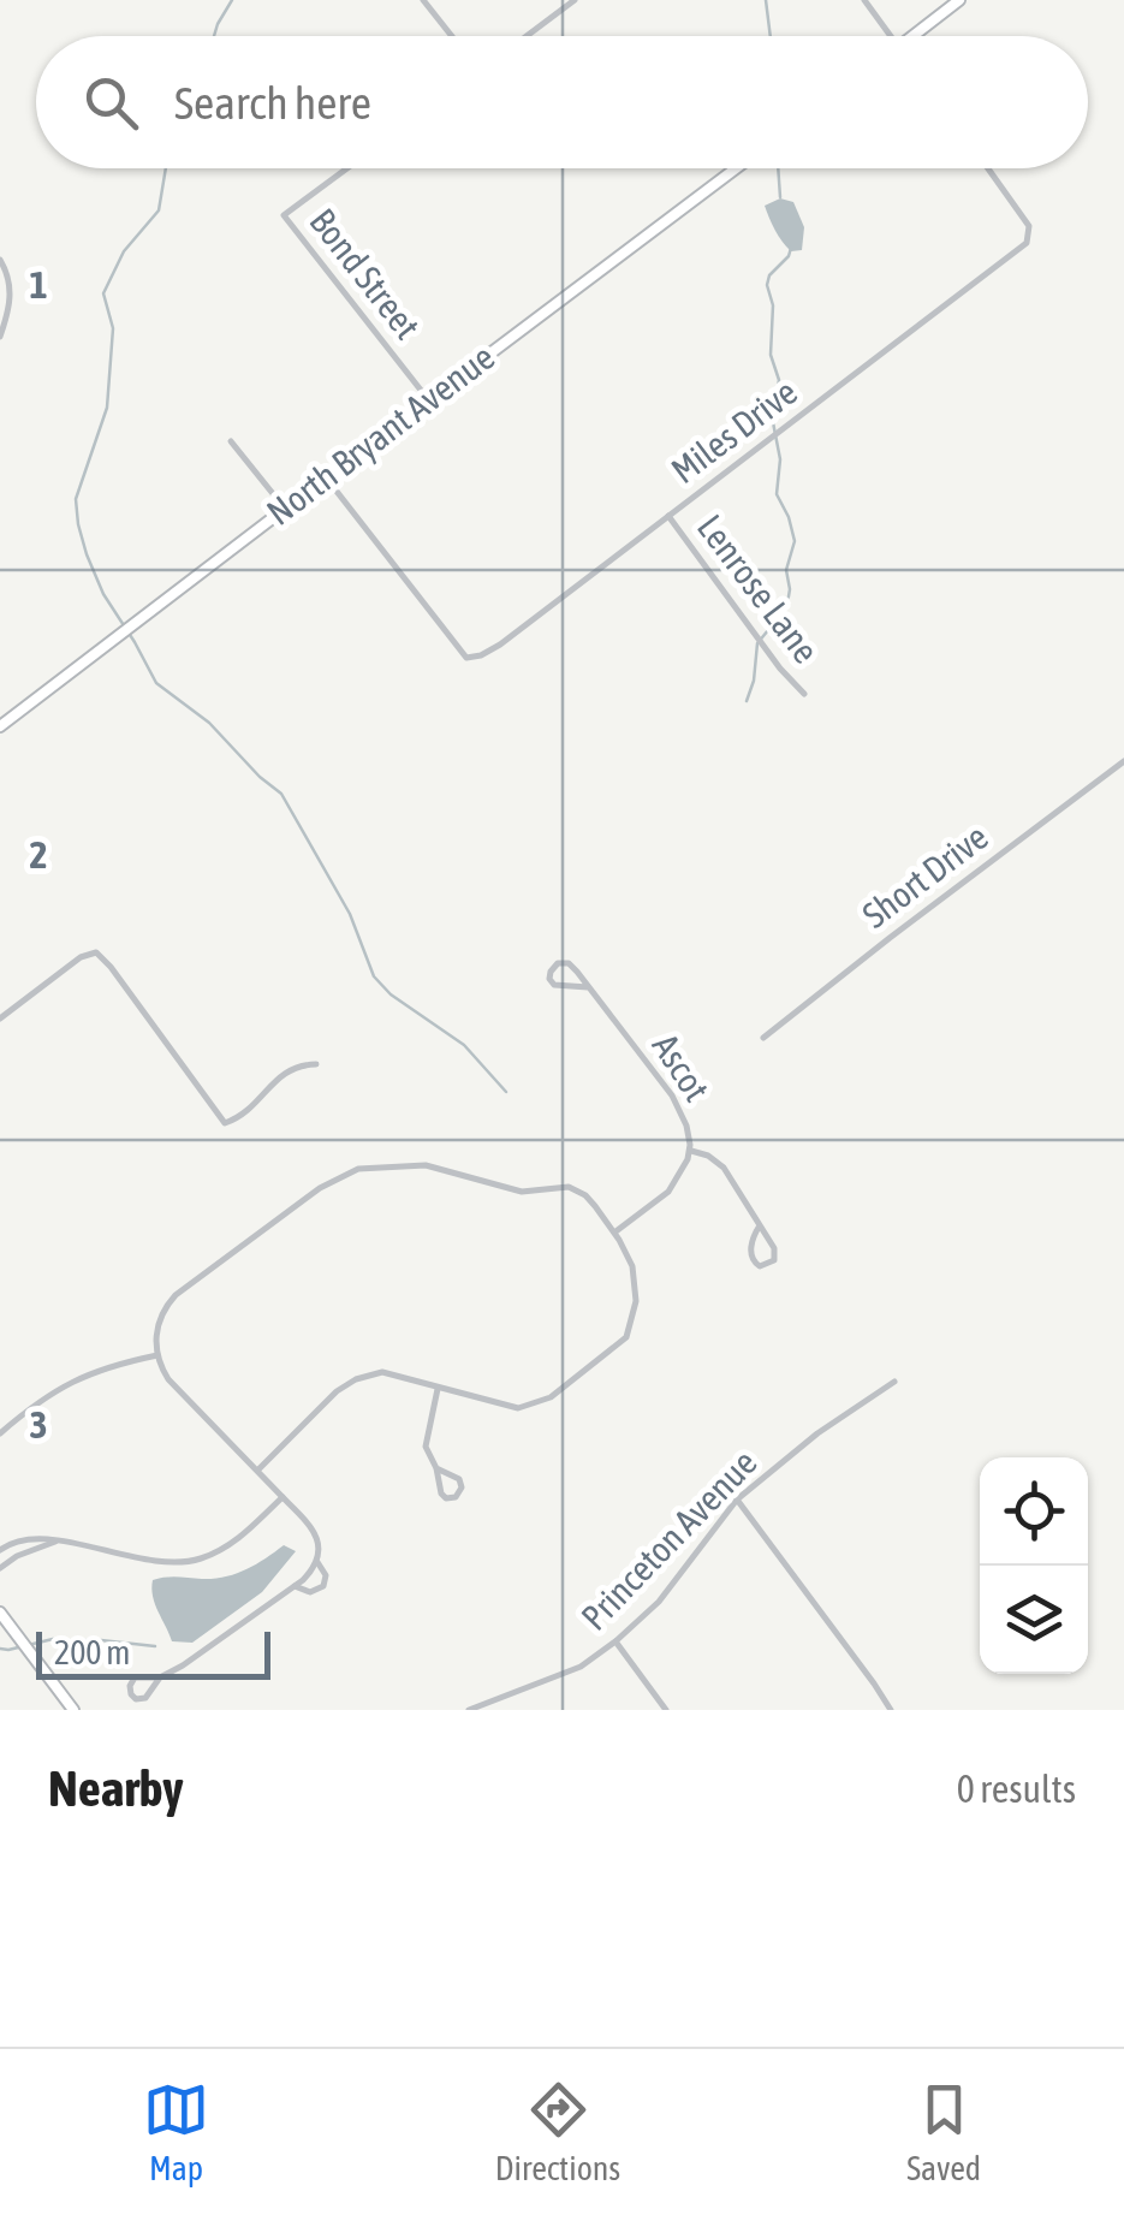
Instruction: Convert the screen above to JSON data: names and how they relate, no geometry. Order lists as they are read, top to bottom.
{
  "streets": {
    "street": [
      "Bond Street",
      "Miles Drive",
      "North Bryant Avenue",
      "Lenrose Lane",
      "Short Drive",
      "Ascot",
      "Princeton Avenue"
    ]
  },
  "crossings": [
    ["Bond Street", "North Bryant Avenue"],
    ["Miles Drive", "North Bryant Avenue"],
    ["Miles Drive", "Lenrose Lane"]
  ],
  "scale_bar": "200 m",
  "page": {
    "search": "Search here",
    "scale": "200 m",
    "heading": ["Nearby", "0 results"],
    "nav": ["Map", "Directions", "Saved"]
  },
  "grid": {
    "rows": ["1", "2", "3"]
  }
}
